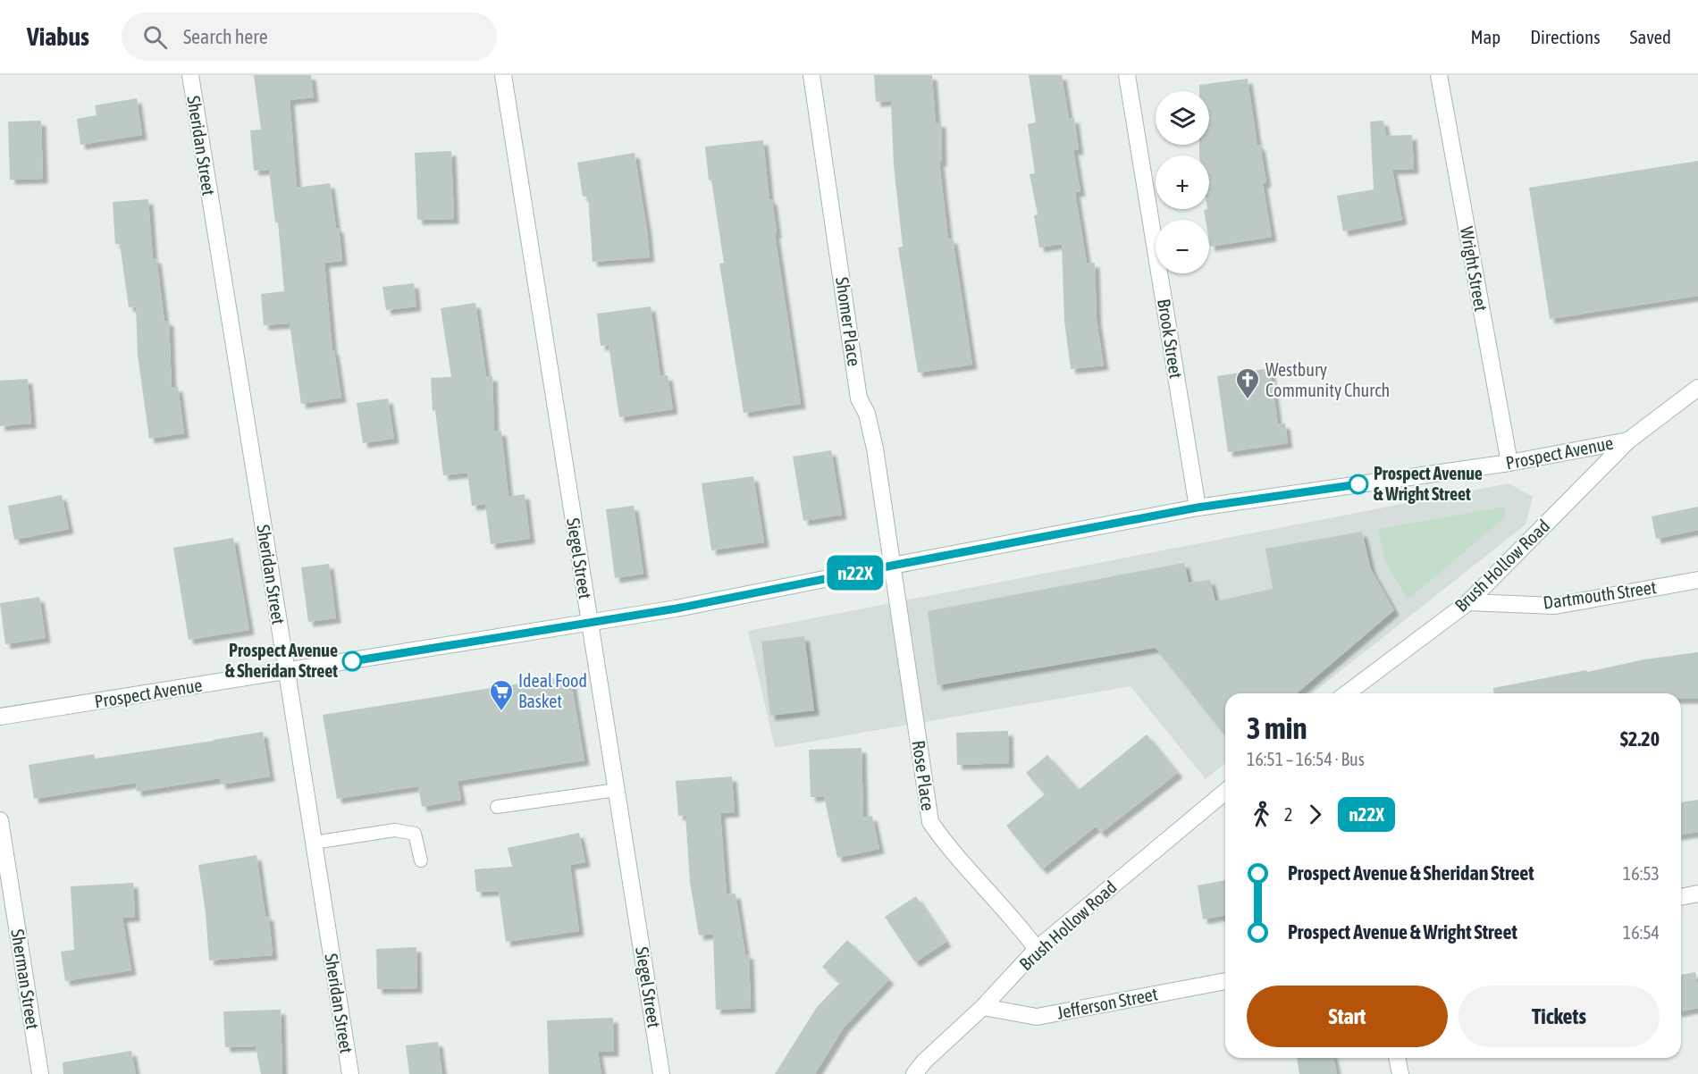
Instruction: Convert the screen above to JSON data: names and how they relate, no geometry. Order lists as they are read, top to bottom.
{
  "streets": {
    "street": [
      "Sheridan Street",
      "Wright Street",
      "Shomer Place",
      "Brook Street",
      "Prospect Avenue",
      "Siegel Street",
      "Brush Hollow Road",
      "Dartmouth Street",
      "Rose Place",
      "Sherman Street",
      "Jefferson Street"
    ]
  },
  "crossings": [
    ["Sheridan Street", "Prospect Avenue"],
    ["Wright Street", "Prospect Avenue"],
    ["Shomer Place", "Prospect Avenue"],
    ["Shomer Place", "Rose Place"],
    ["Brook Street", "Prospect Avenue"],
    ["Prospect Avenue", "Siegel Street"],
    ["Prospect Avenue", "Brush Hollow Road"],
    ["Prospect Avenue", "Rose Place"],
    ["Brush Hollow Road", "Dartmouth Street"],
    ["Brush Hollow Road", "Rose Place"],
    ["Brush Hollow Road", "Jefferson Street"]
  ],
  "places": {
    "church": ["Westbury Community Church"],
    "other": ["Prospect Avenue & Wright Street", "Prospect Avenue & Sheridan Street"],
    "supermarket": ["Ideal Food Basket"]
  },
  "lines": ["bus line n22X"],
  "page": {
    "header": "Viabus",
    "search": "Search here",
    "nav": ["Map", "Directions", "Saved"],
    "on_map": "n22X",
    "map_buttons": ["+", "−"],
    "heading": ["3 min", "16:51 – 16:54 · Bus", "$2.20"],
    "legs": ["2", "n22X"],
    "list": [
      {
        "name": "Prospect Avenue & Sheridan Street",
        "value": "16:53"
      },
      {
        "name": "Prospect Avenue & Wright Street",
        "value": "16:54"
      }
    ],
    "buttons": ["Start", "Tickets"]
  }
}
